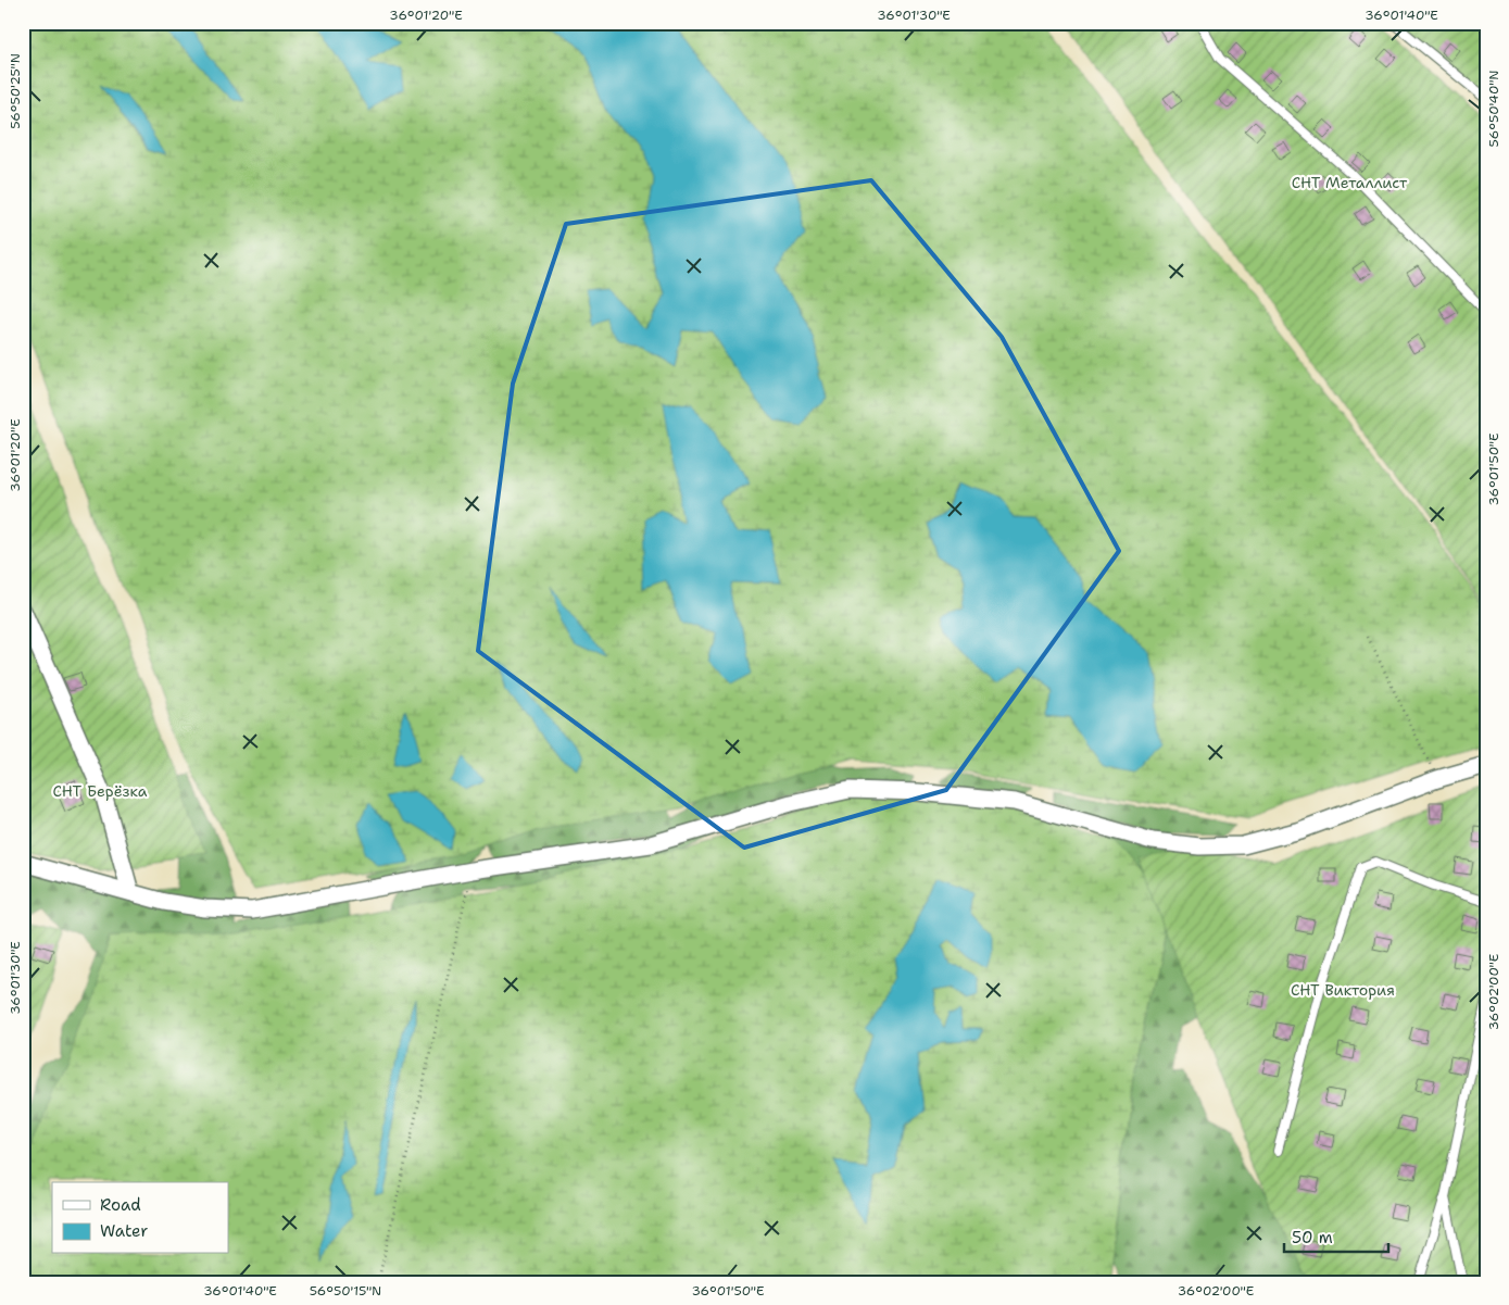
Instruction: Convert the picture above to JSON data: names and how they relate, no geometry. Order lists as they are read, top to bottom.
{
  "parks": ["СНТ Металлист", "СНТ Берёзка", "СНТ Виктория"],
  "legend": ["Road", "Water"],
  "scale_bar": "50 m",
  "coordinates": [
    "36°01'20\"E",
    "36°01'30\"E",
    "36°01'40\"E",
    "56°50'25\"N",
    "56°50'40\"N",
    "36°01'50\"E",
    "36°02'00\"E",
    "56°50'15\"N"
  ]
}
